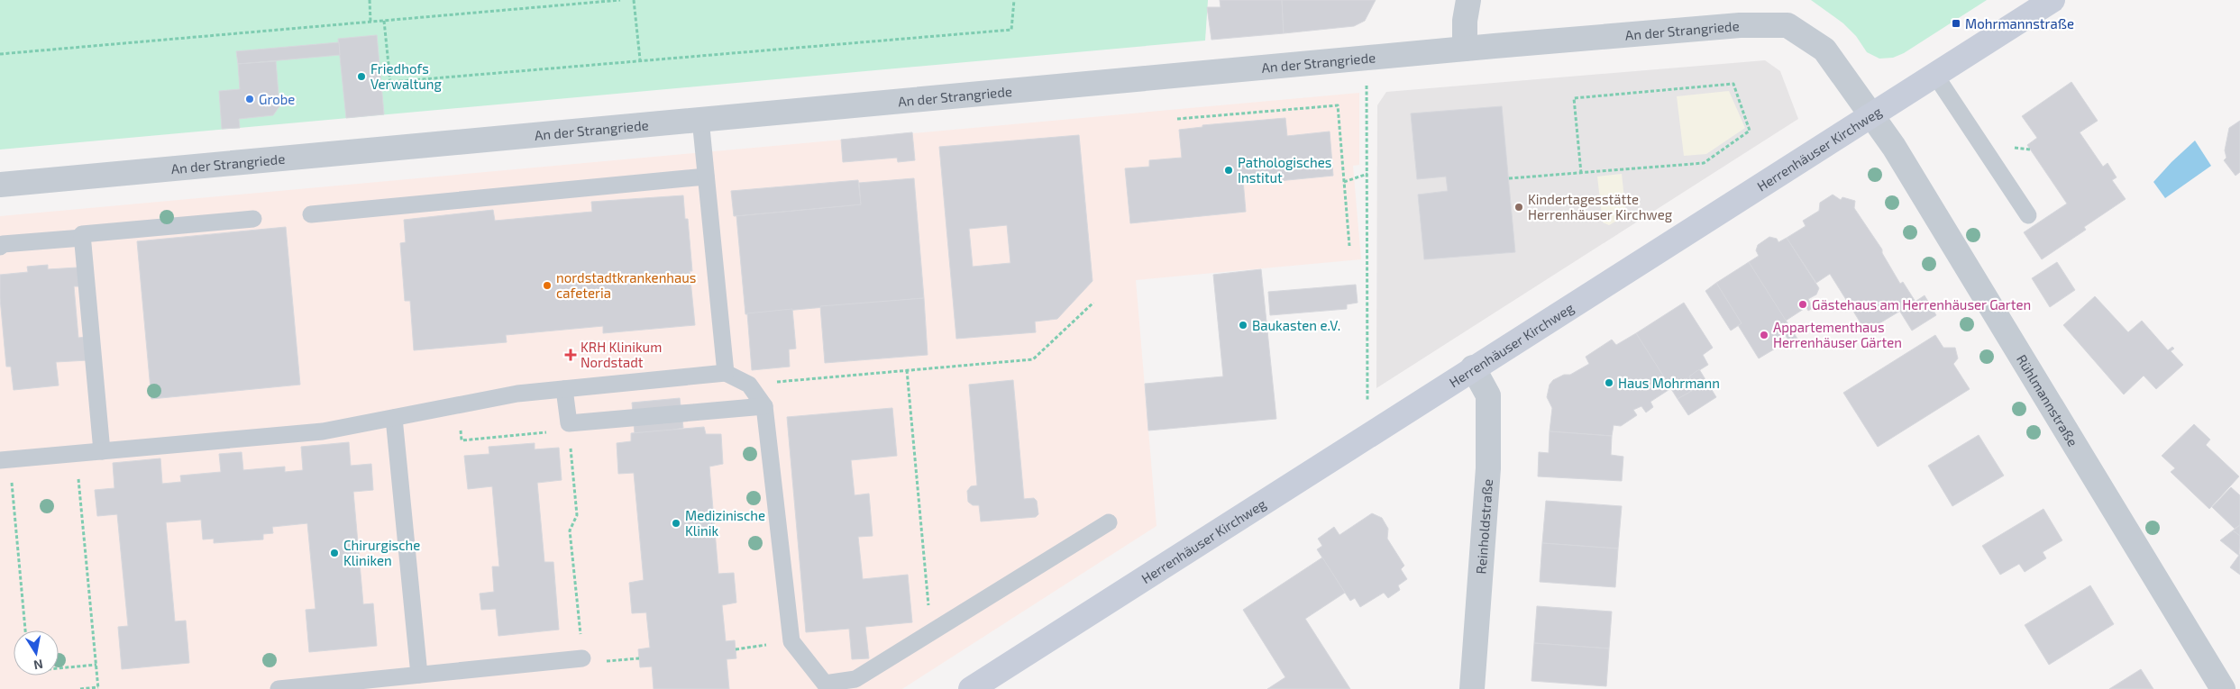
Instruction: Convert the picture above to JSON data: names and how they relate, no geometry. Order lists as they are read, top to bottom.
{
  "streets": {
    "street": [
      "An der Strangriede",
      "Herrenhäuser Kirchweg",
      "Rühlmannstraße",
      "Reinholdstraße"
    ]
  },
  "crossings": [
    ["An der Strangriede", "Herrenhäuser Kirchweg"],
    ["An der Strangriede", "Rühlmannstraße"],
    ["Herrenhäuser Kirchweg", "Rühlmannstraße"],
    ["Herrenhäuser Kirchweg", "Reinholdstraße"]
  ],
  "places": {
    "transit": ["Mohrmannstraße"],
    "other": [
      "Friedhofs Verwaltung",
      "Grobe",
      "Pathologisches Institut",
      "Kindertagesstätte Herrenhäuser Kirchweg",
      "nordstadtkrankenhaus cafeteria",
      "Gästehaus am Herrenhäuser Garten",
      "Baukasten e.V.",
      "Appartementhaus Herrenhäuser Gärten",
      "Haus Mohrmann",
      "Medizinische Klinik",
      "Chirurgische Kliniken"
    ],
    "health": ["KRH Klinikum Nordstadt"]
  },
  "north": "bottom"
}
